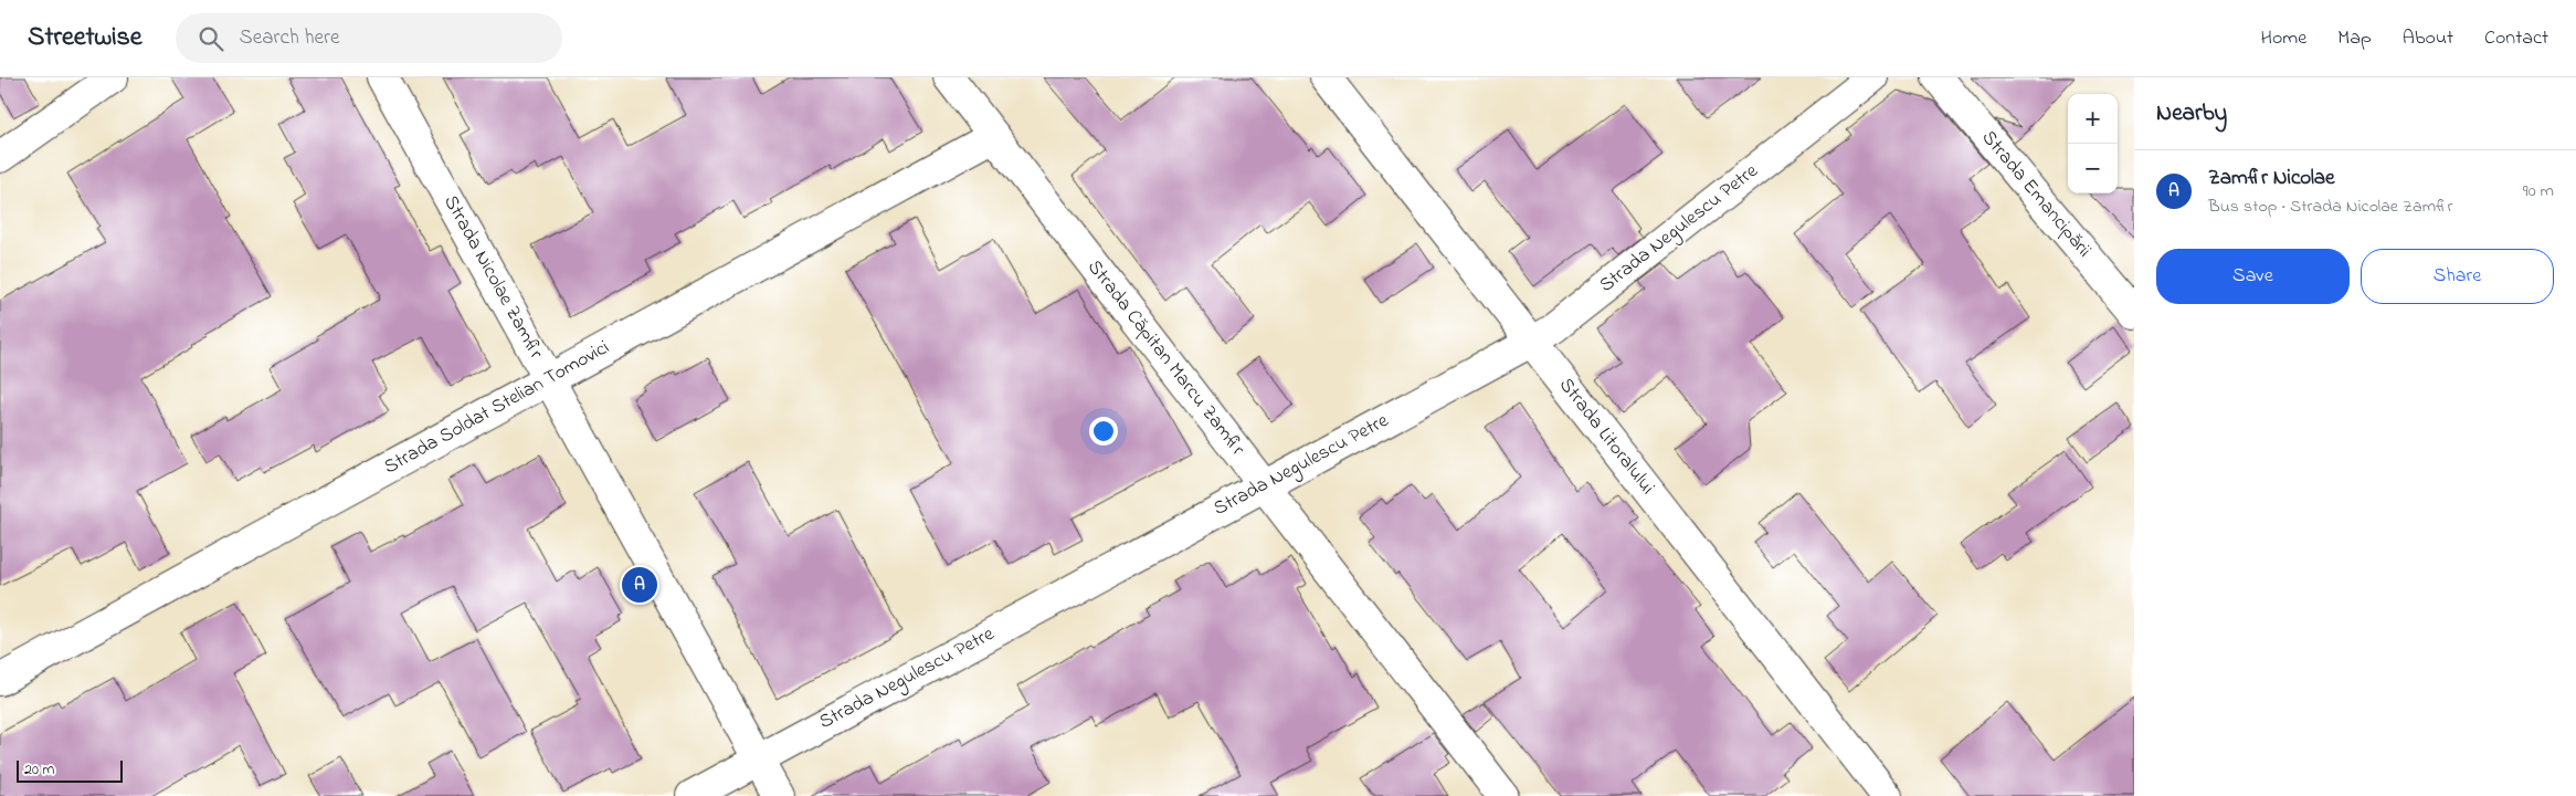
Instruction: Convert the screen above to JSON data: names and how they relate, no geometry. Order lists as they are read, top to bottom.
{
  "streets": {
    "street": [
      "Strada Emancipării",
      "Strada Negulescu Petre",
      "Strada Nicolae Zamfir",
      "Strada Căpitan Marcu Zamfir",
      "Strada Soldat Stelian Tomovici",
      "Strada Litoralului"
    ]
  },
  "crossings": [
    ["Strada Negulescu Petre", "Strada Nicolae Zamfir"],
    ["Strada Negulescu Petre", "Strada Căpitan Marcu Zamfir"],
    ["Strada Negulescu Petre", "Strada Litoralului"],
    ["Strada Nicolae Zamfir", "Strada Soldat Stelian Tomovici"],
    ["Strada Căpitan Marcu Zamfir", "Strada Soldat Stelian Tomovici"]
  ],
  "scale_bar": "20 m",
  "page": {
    "header": "Streetwise",
    "search": "Search here",
    "nav": [
      "Home",
      "Map",
      "About",
      "Contact"
    ],
    "heading": "Nearby",
    "map_buttons": ["+", "−"],
    "list": [
      {
        "mark": "A",
        "name": "Zamfir Nicolae",
        "note": "Bus stop · Strada Nicolae Zamfir",
        "value": "90 m"
      }
    ],
    "buttons": ["Save", "Share"],
    "pins": "A",
    "scale": "20 m"
  }
}
